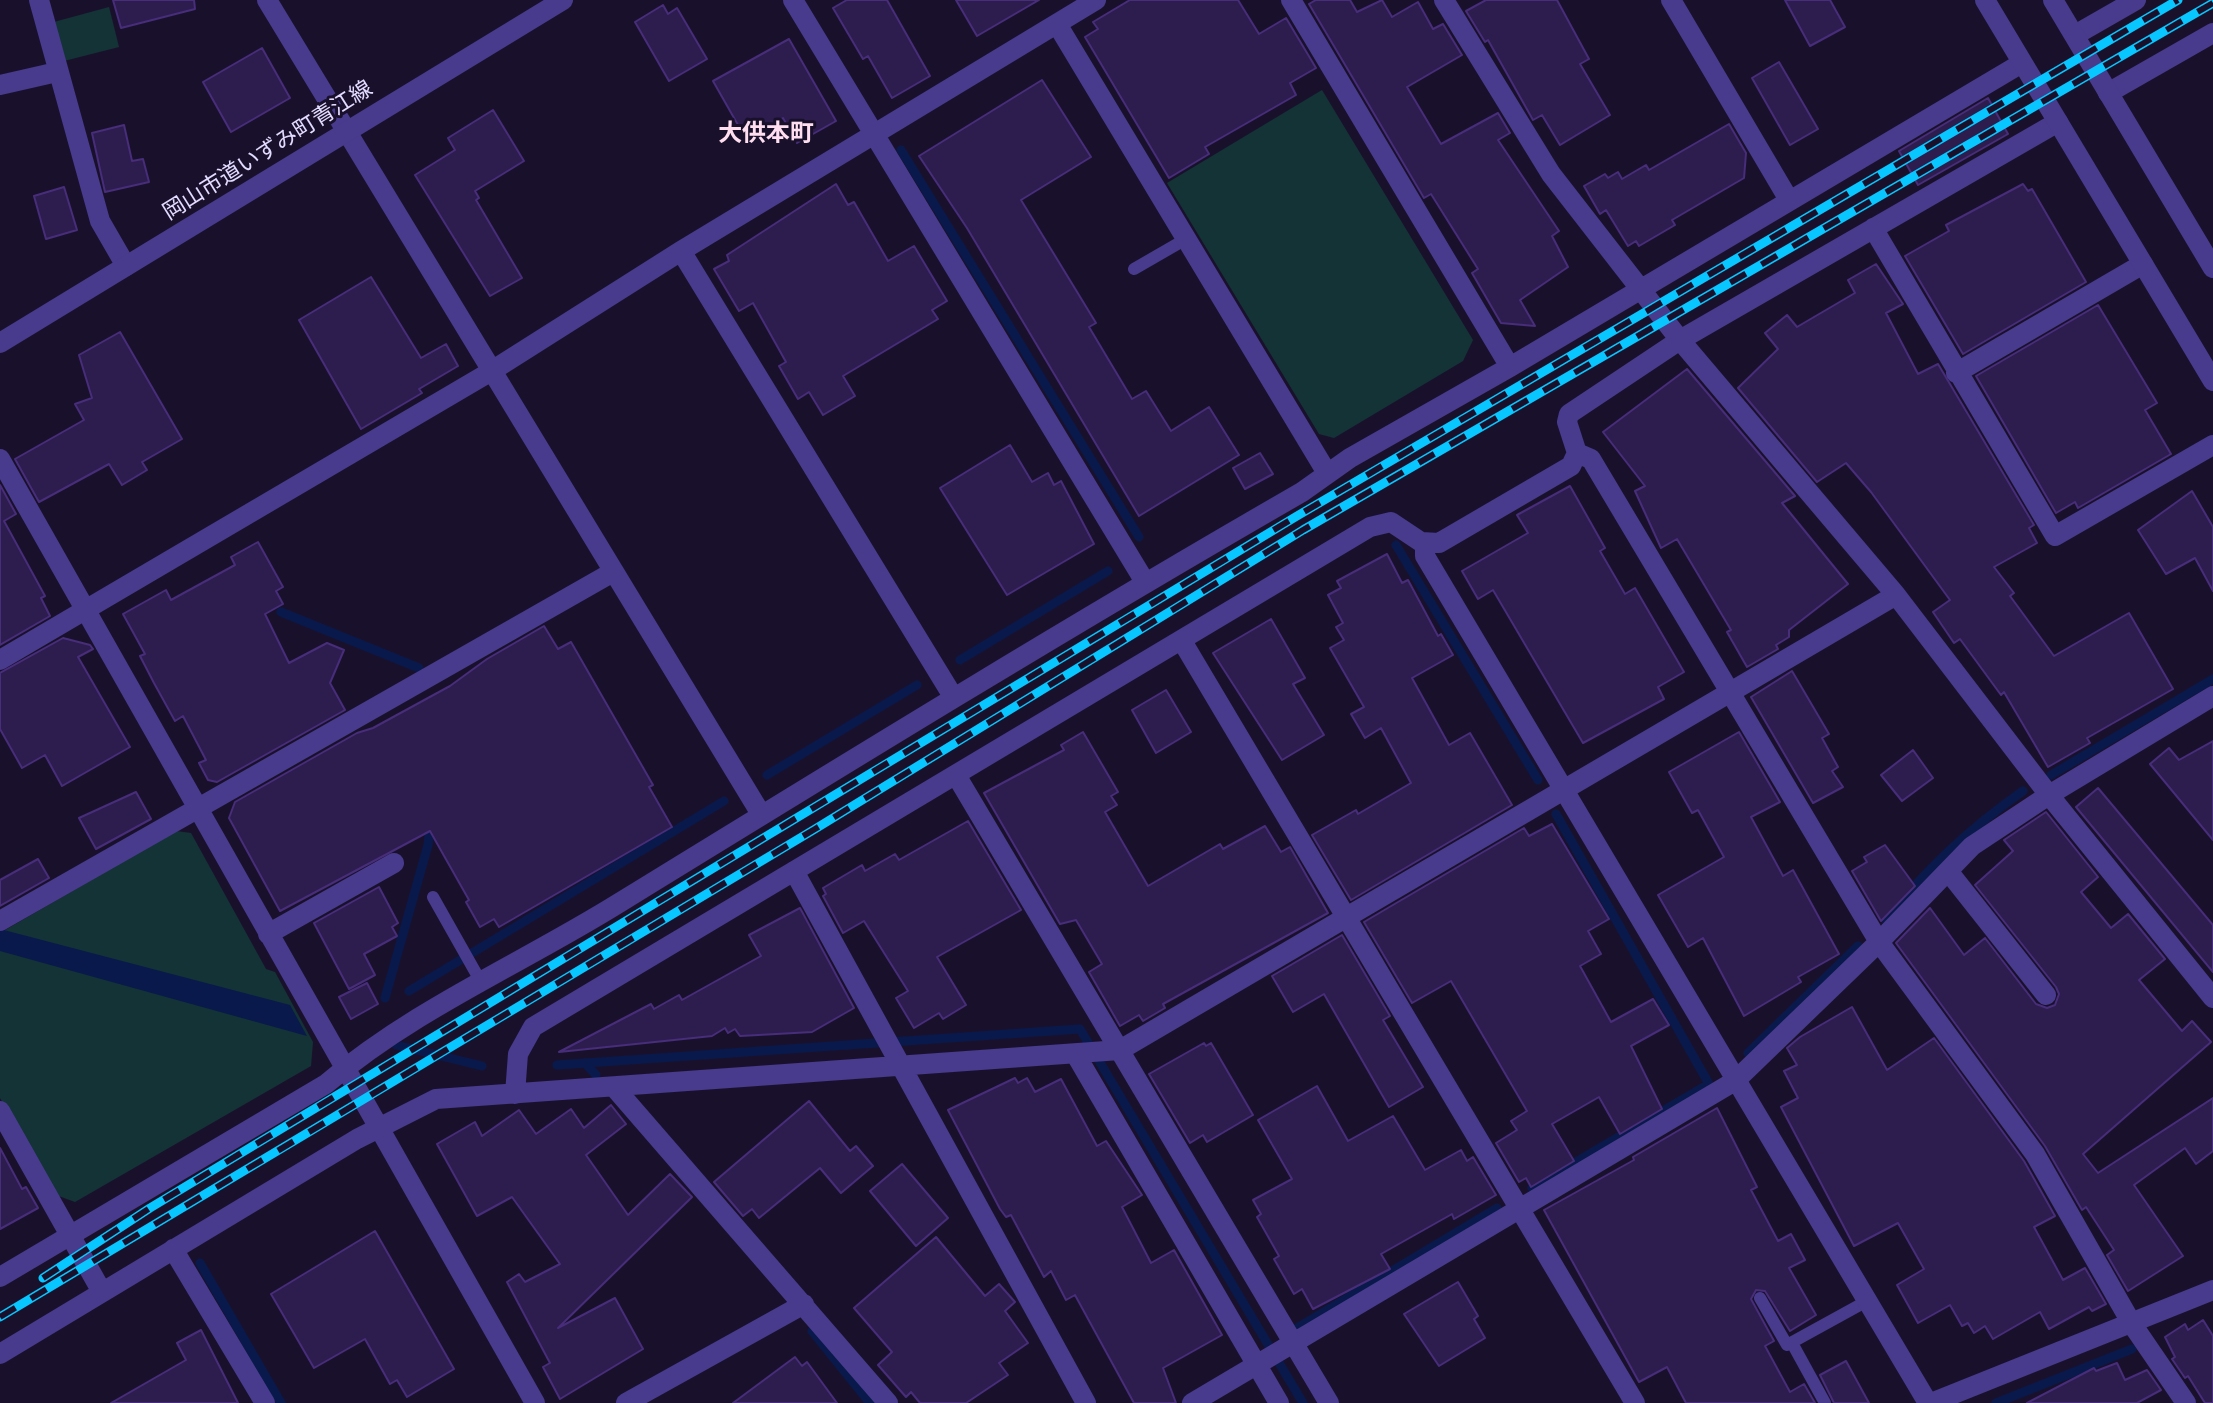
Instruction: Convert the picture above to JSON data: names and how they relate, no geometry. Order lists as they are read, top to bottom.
{
  "streets": {
    "street": ["岡山市道いずみ町青江線"]
  },
  "districts": ["大供本町"]
}
